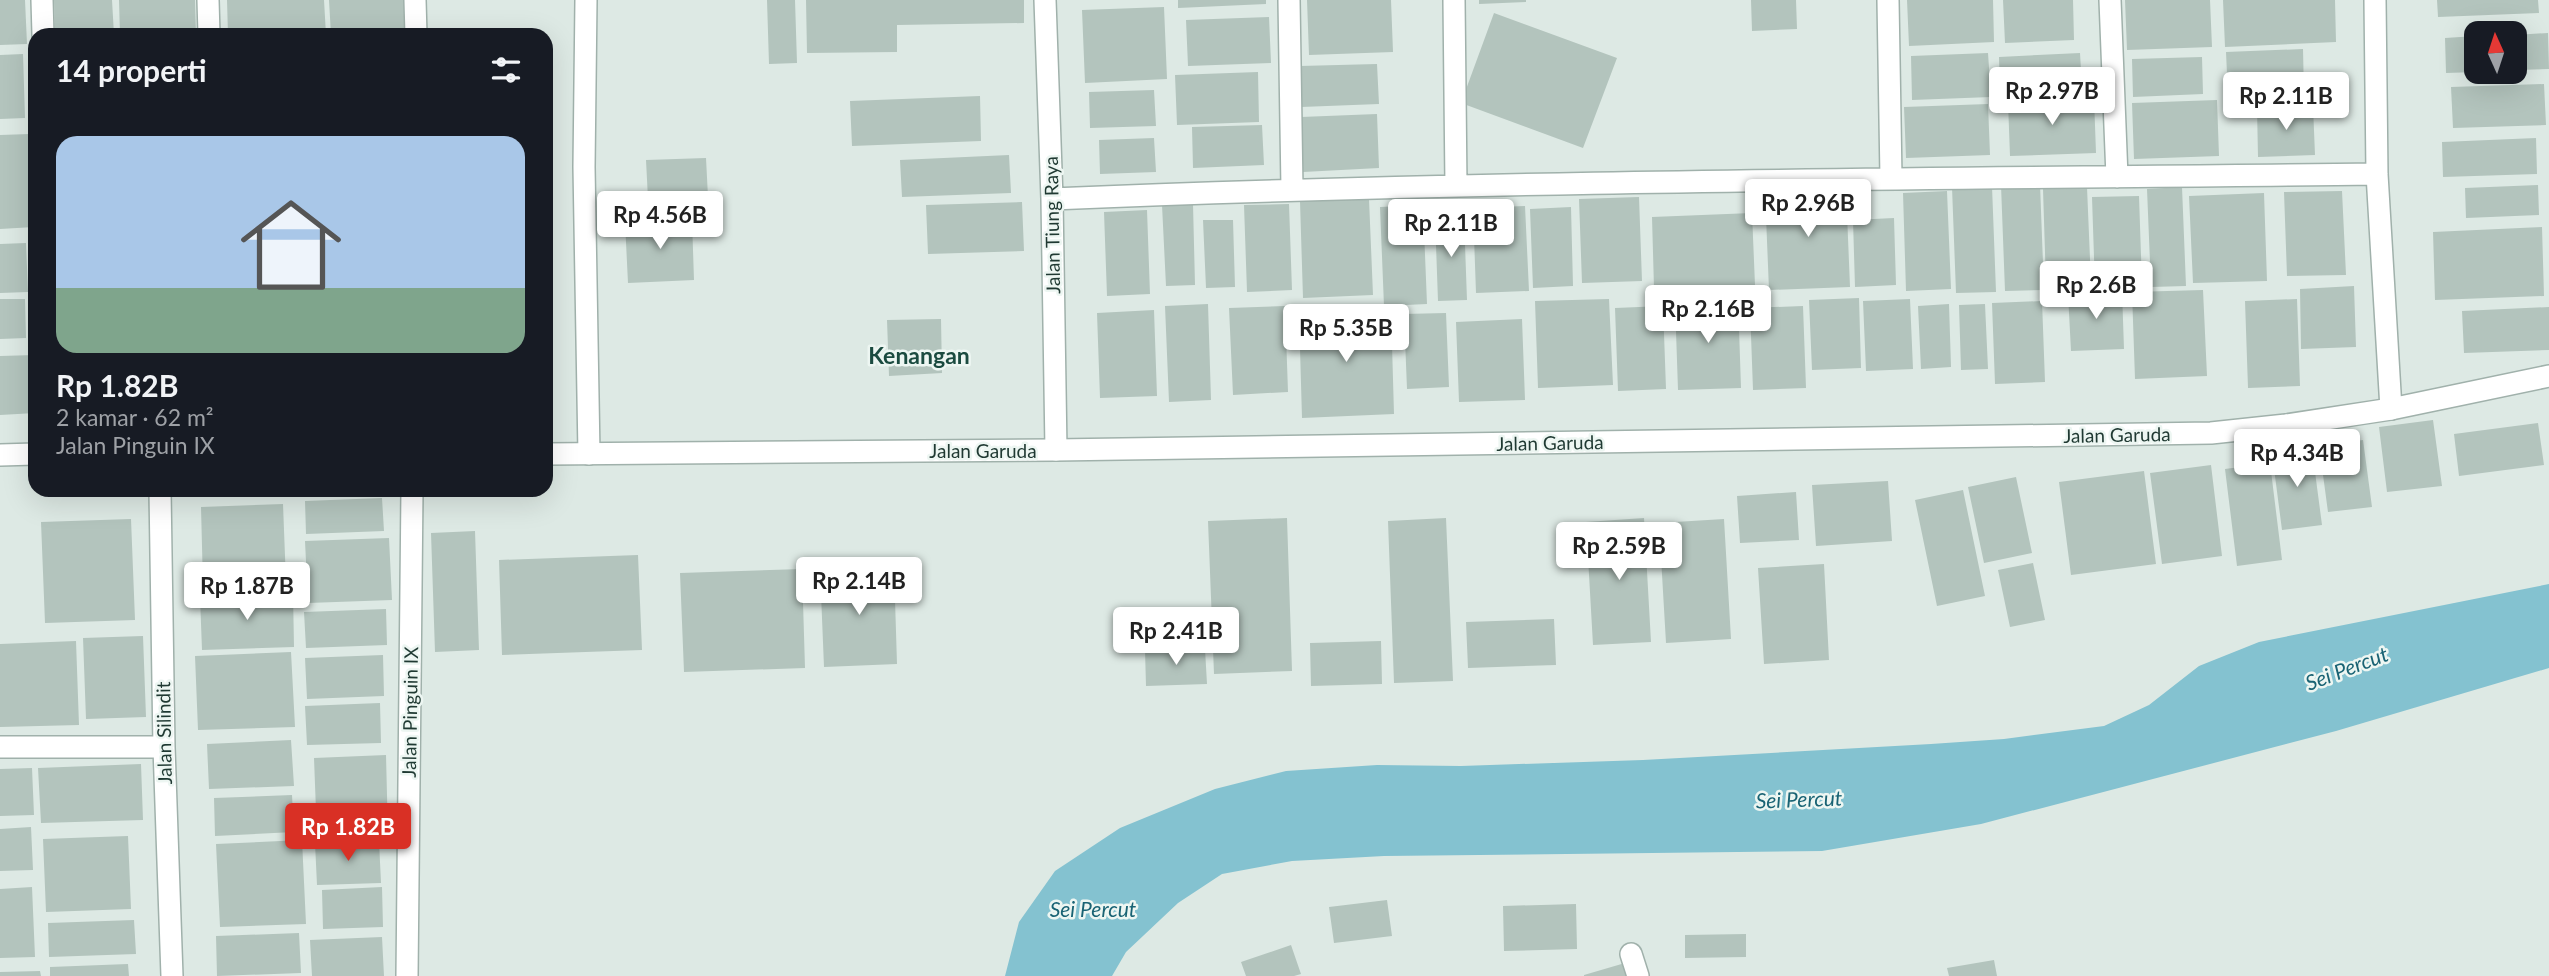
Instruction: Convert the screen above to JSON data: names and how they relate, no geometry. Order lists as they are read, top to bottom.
{
  "streets": {
    "street": [
      "Jalan Tiung Raya",
      "Jalan Garuda",
      "Jalan Pinguin IX",
      "Jalan Silindit"
    ]
  },
  "crossings": [
    ["Jalan Tiung Raya", "Jalan Garuda"]
  ],
  "districts": ["Kenangan"],
  "water": ["Sei Percut"],
  "north": "top",
  "page": {
    "heading": "14 properti",
    "price": [
      "Rp 2.97B",
      "Rp 2.11B",
      "Rp 2.96B",
      "Rp 4.56B",
      "Rp 2.11B",
      "Rp 2.6B",
      "Rp 2.16B",
      "Rp 5.35B",
      "Rp 4.34B",
      "Rp 2.59B",
      "Rp 2.14B",
      "Rp 1.87B",
      "Rp 2.41B",
      "Rp 1.82B"
    ],
    "list": [
      {
        "name": "Rp 1.82B",
        "note": "2 kamar · 62 m² · Jalan Pinguin IX"
      }
    ]
  }
}
